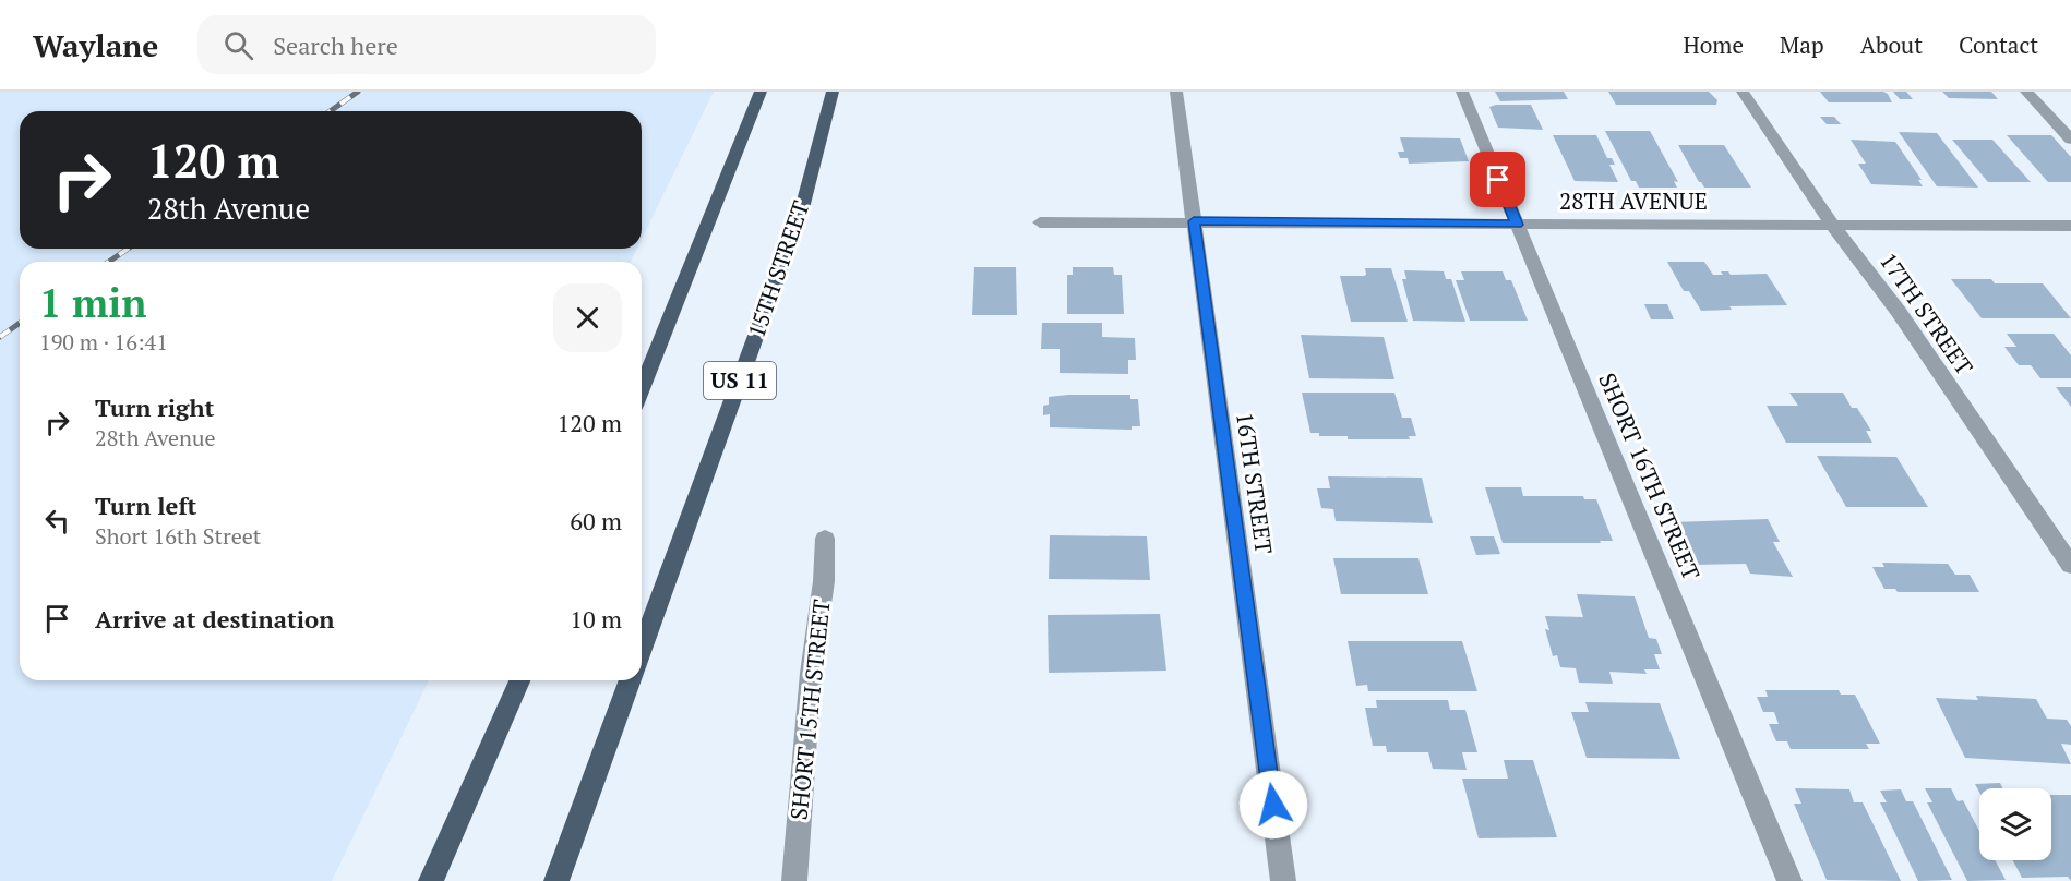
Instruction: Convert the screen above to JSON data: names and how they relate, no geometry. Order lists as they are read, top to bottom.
{
  "streets": {
    "main road": ["15TH STREET", "US 11"],
    "street": [
      "28TH AVENUE",
      "17TH STREET",
      "SHORT 16TH STREET",
      "16TH STREET",
      "SHORT 15TH STREET"
    ]
  },
  "crossings": [
    ["28TH AVENUE", "17TH STREET"],
    ["28TH AVENUE", "SHORT 16TH STREET"],
    ["28TH AVENUE", "16TH STREET"]
  ],
  "page": {
    "header": "Waylane",
    "search": "Search here",
    "nav": [
      "Home",
      "Map",
      "About",
      "Contact"
    ],
    "turn": ["120 m", "28th Avenue"],
    "heading": ["1 min", "190 m · 16:41"],
    "list": [
      {
        "name": "Turn right",
        "note": "28th Avenue",
        "value": "120 m"
      },
      {
        "name": "Turn left",
        "note": "Short 16th Street",
        "value": "60 m"
      },
      {
        "name": "Arrive at destination",
        "value": "10 m"
      }
    ]
  }
}
